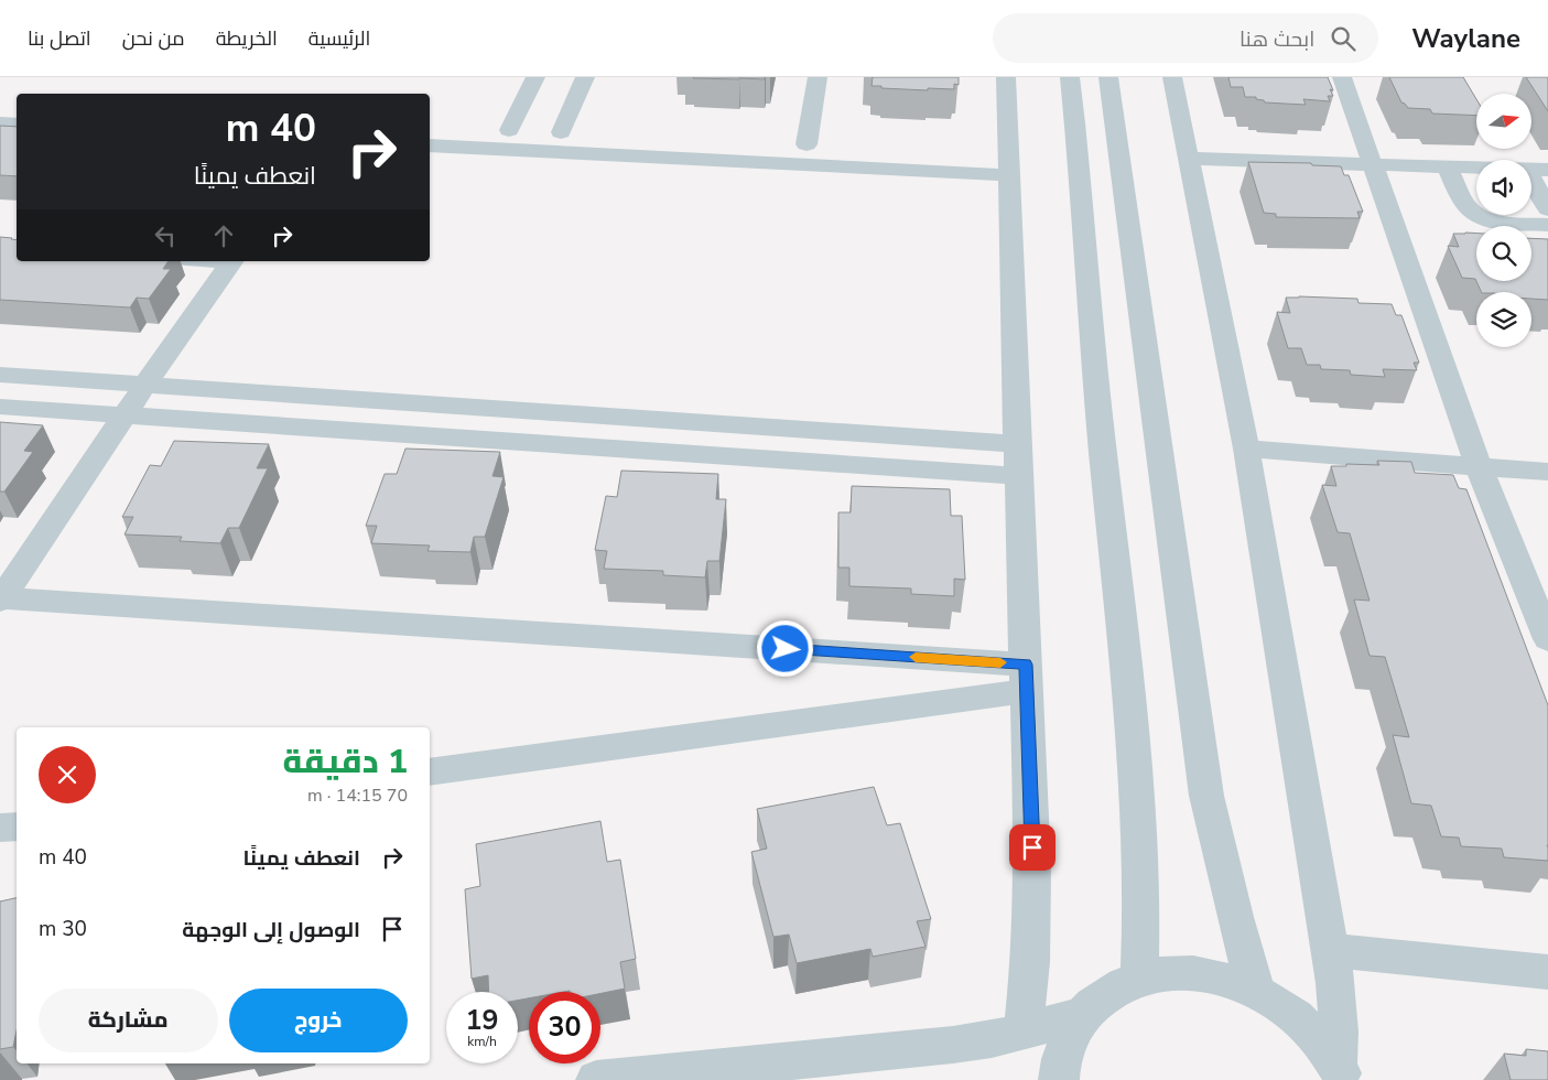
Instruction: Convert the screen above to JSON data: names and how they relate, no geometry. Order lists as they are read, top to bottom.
{
  "north": "right",
  "page": {
    "header": "Waylane",
    "search": "ابحث هنا",
    "nav": [
      "الرئيسية",
      "الخريطة",
      "من نحن",
      "اتصل بنا"
    ],
    "turn": ["40 m", "انعطف يمينًا"],
    "heading": ["1 دقيقة", "70 m · 14:15"],
    "list": [
      {
        "name": "انعطف يمينًا",
        "value": "40 m"
      },
      {
        "name": "الوصول إلى الوجهة",
        "value": "30 m"
      }
    ],
    "buttons": ["خروج", "مشاركة"],
    "speed": "19 km/h",
    "limit": "30"
  }
}
